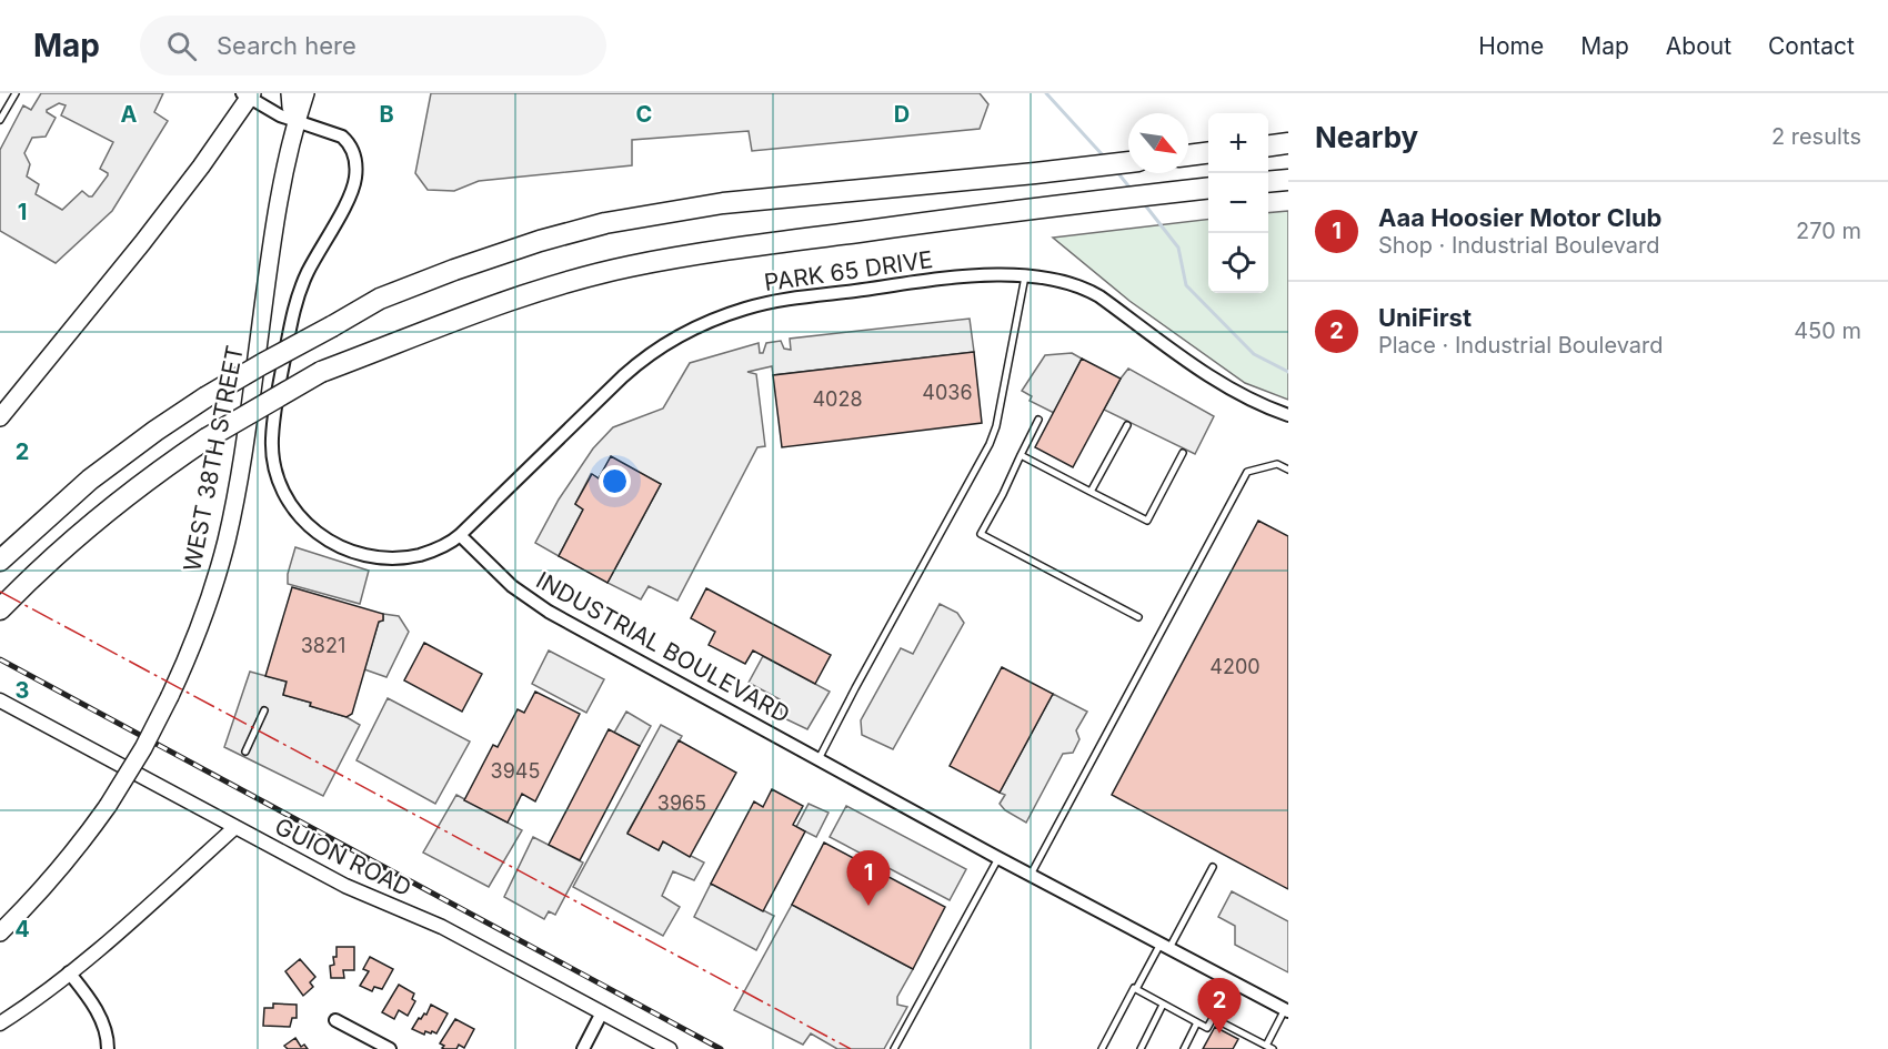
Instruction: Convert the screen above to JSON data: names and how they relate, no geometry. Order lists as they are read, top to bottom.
{
  "streets": {
    "main road": ["WEST 38TH STREET"],
    "street": ["PARK 65 DRIVE", "INDUSTRIAL BOULEVARD", "GUION ROAD"]
  },
  "crossings": [
    ["PARK 65 DRIVE", "INDUSTRIAL BOULEVARD"]
  ],
  "house_numbers": [
    "4036",
    "4028",
    "3821",
    "4200",
    "3945",
    "3965"
  ],
  "north": "bottom right",
  "page": {
    "header": "Map",
    "search": "Search here",
    "nav": [
      "Home",
      "Map",
      "About",
      "Contact"
    ],
    "heading": ["Nearby", "2 results"],
    "map_buttons": ["+", "−"],
    "list": [
      {
        "mark": "1",
        "name": "Aaa Hoosier Motor Club",
        "note": "Shop · Industrial Boulevard",
        "value": "270 m"
      },
      {
        "mark": "2",
        "name": "UniFirst",
        "note": "Place · Industrial Boulevard",
        "value": "450 m"
      }
    ],
    "pins": ["1", "2"]
  },
  "grid": {
    "columns": [
      "A",
      "B",
      "C",
      "D"
    ],
    "rows": [
      "1",
      "2",
      "3",
      "4"
    ]
  }
}
